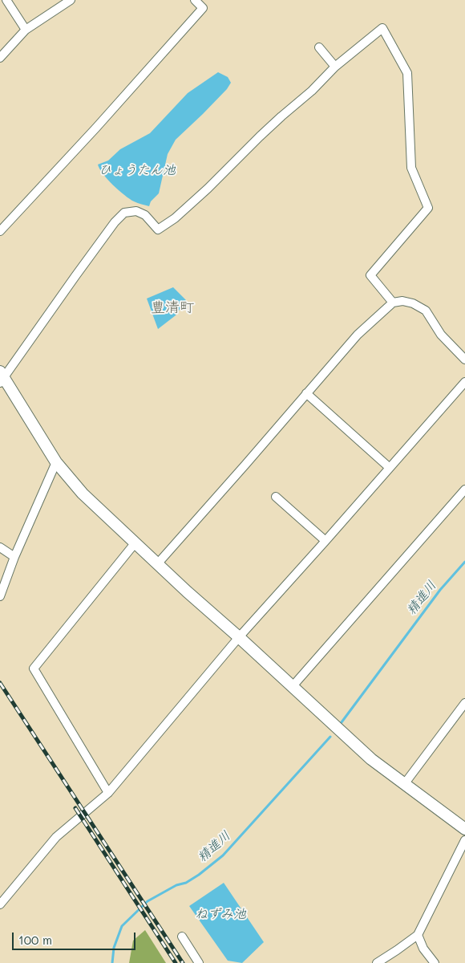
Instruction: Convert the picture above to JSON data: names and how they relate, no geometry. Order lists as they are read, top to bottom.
{
  "districts": ["豊清町"],
  "water": ["ひょうたん池", "精進川", "ねずみ池"],
  "scale_bar": "100 m"
}
